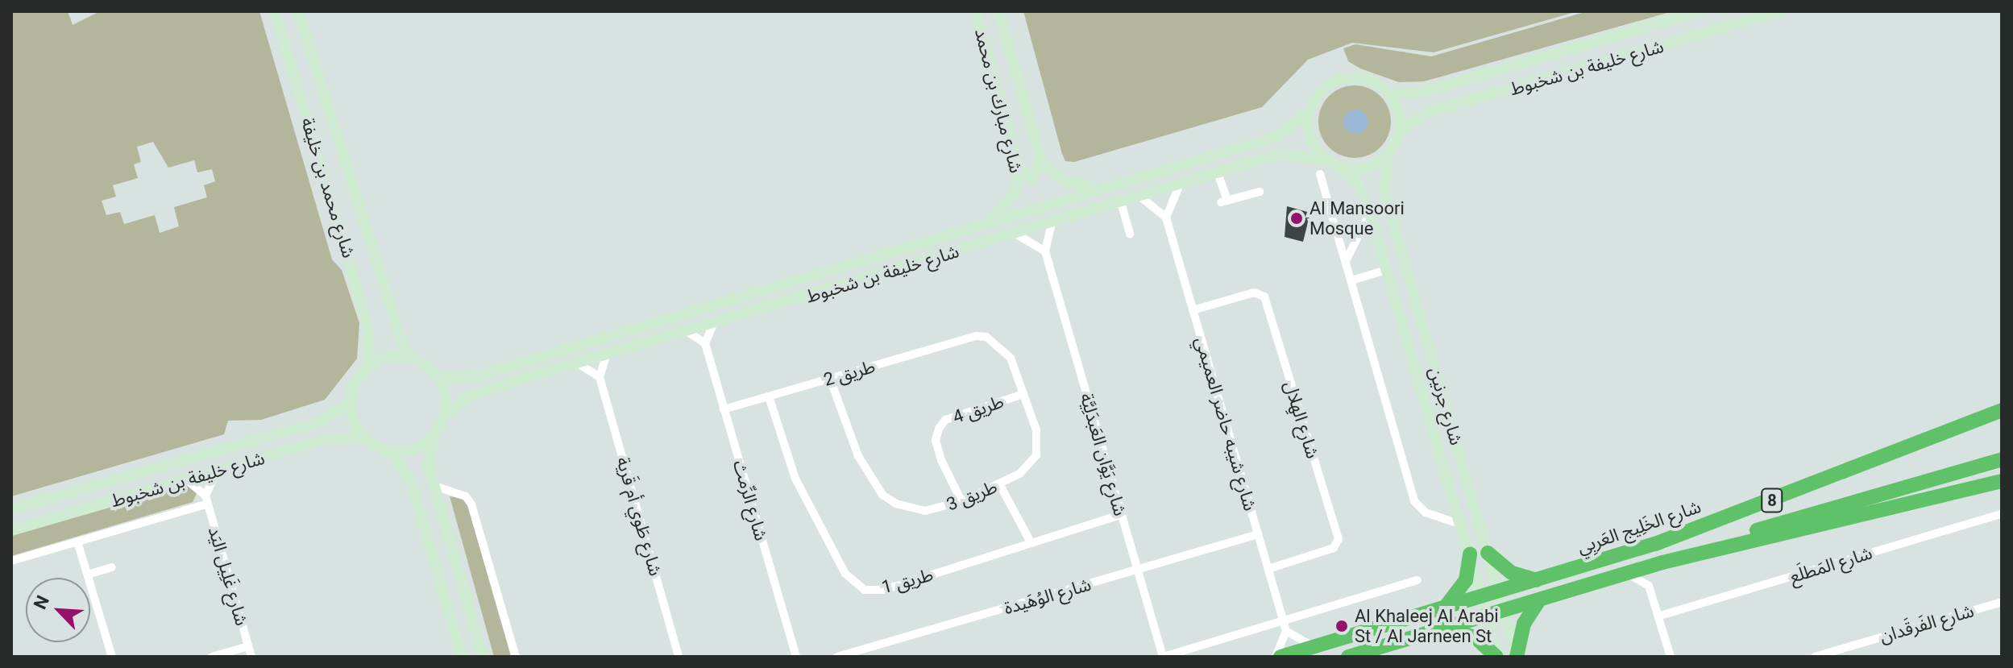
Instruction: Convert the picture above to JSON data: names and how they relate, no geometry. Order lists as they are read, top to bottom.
{
  "streets": {
    "highway": ["8", "شارع الخَلِيج العَربِي"],
    "main road": [
      "شارع خليفة بن شخبوط",
      "شارع مبارك بن محمد",
      "شارع محمد بن خليفة",
      "شارع جرنين"
    ],
    "street": [
      "طريق 2",
      "طريق 4",
      "شارع الهِلال",
      "شارع شيبه حاضر العميمي",
      "شارع يَوَّان العَبدَلِيَّة",
      "طريق 3",
      "شارع الرِّمث",
      "شارع طَوي أم قَرية",
      "شارع المَطلَع",
      "شارع غَلِيل اليَد",
      "طريق 1",
      "شارع الوُهَيدة",
      "شارع الفَرقَدان"
    ]
  },
  "crossings": [
    ["شارع خليفة بن شخبوط", "شارع مبارك بن محمد"],
    ["شارع خليفة بن شخبوط", "شارع محمد بن خليفة"],
    ["شارع خليفة بن شخبوط", "شارع جرنين"],
    ["شارع خليفة بن شخبوط", "شارع يَوَّان العَبدَلِيَّة"],
    ["طريق 2", "طريق 3"],
    ["طريق 2", "شارع الرِّمث"],
    ["طريق 2", "طريق 1"],
    ["شارع جرنين", "8"],
    ["شارع جرنين", "شارع الخَلِيج العَربِي"],
    ["طريق 4", "طريق 3"],
    ["شارع الهِلال", "شارع شيبه حاضر العميمي"],
    ["شارع شيبه حاضر العميمي", "شارع الوُهَيدة"],
    ["شارع يَوَّان العَبدَلِيَّة", "طريق 1"],
    ["شارع يَوَّان العَبدَلِيَّة", "شارع الوُهَيدة"]
  ],
  "places": ["Al Mansoori Mosque", "Al Khaleej Al Arabi St / Al Jarneen St"],
  "north": "top left"
}
